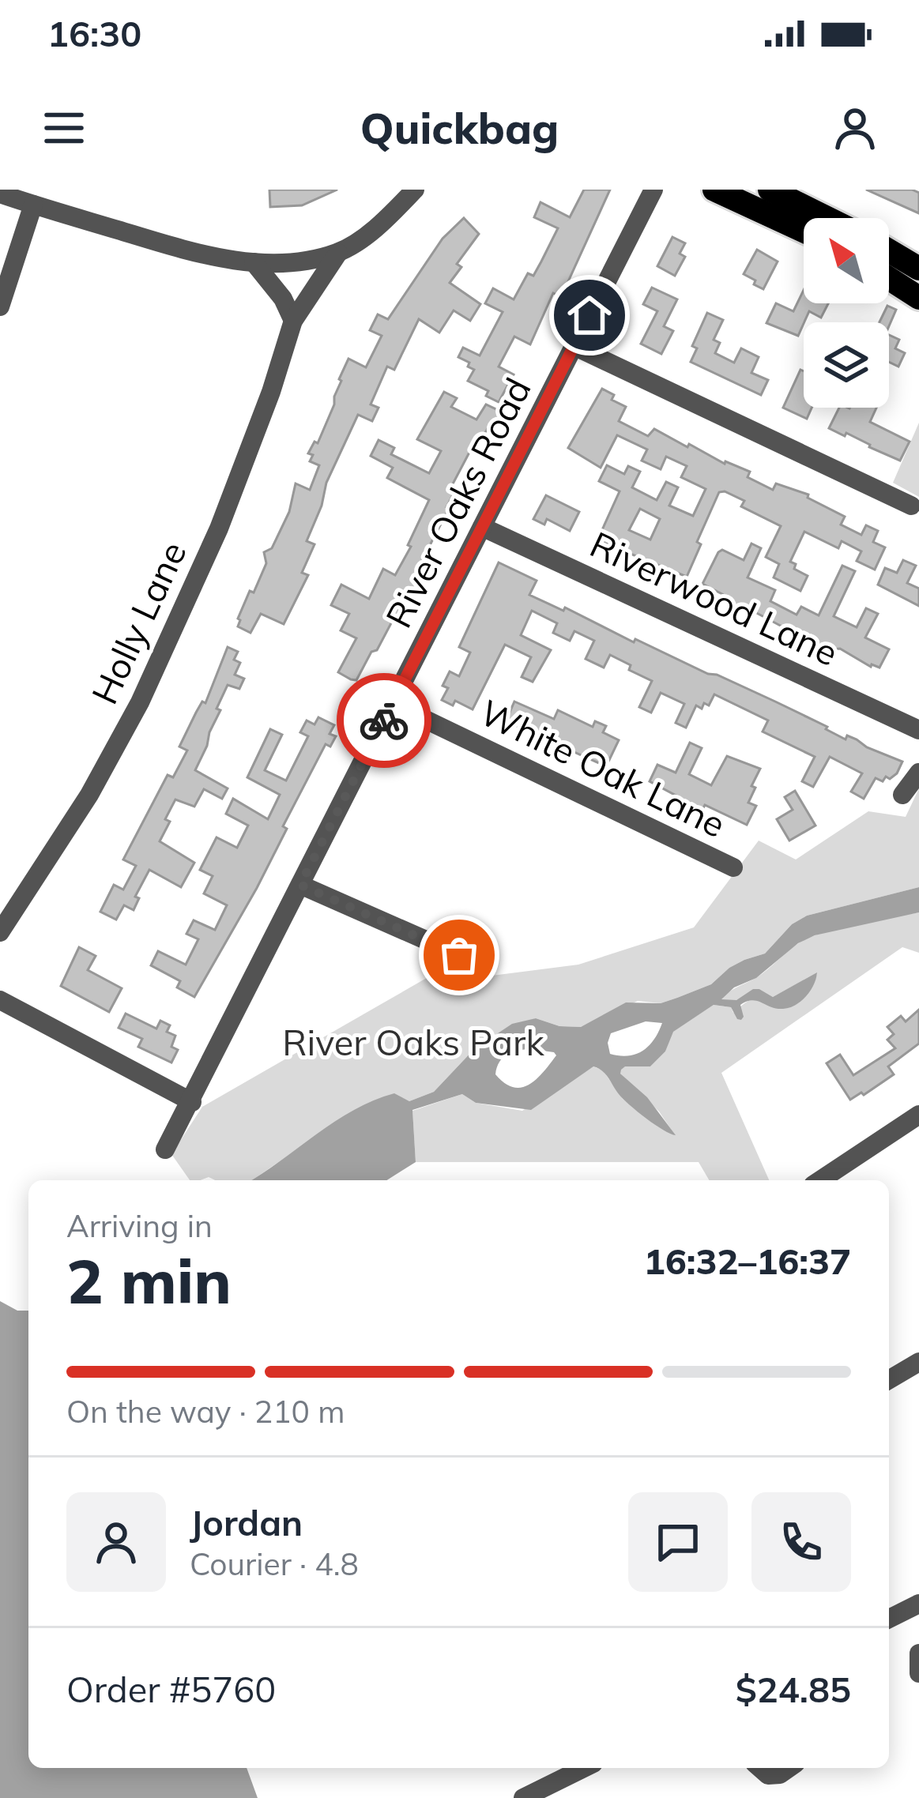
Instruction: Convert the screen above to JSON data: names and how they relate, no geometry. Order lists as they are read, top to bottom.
{
  "streets": {
    "street": [
      "River Oaks Road",
      "Riverwood Lane",
      "Holly Lane",
      "White Oak Lane"
    ]
  },
  "crossings": [
    ["River Oaks Road", "Riverwood Lane"],
    ["River Oaks Road", "White Oak Lane"]
  ],
  "parks": ["River Oaks Park"],
  "north": "top left",
  "page": {
    "status": "16:30",
    "header": "Quickbag",
    "heading": ["2 min", "Arriving in", "16:32–16:37"],
    "panel": [
      "Jordan",
      "Courier · 4.8",
      "Order #5760",
      "$24.85"
    ],
    "bar": "On the way · 210 m"
  }
}
